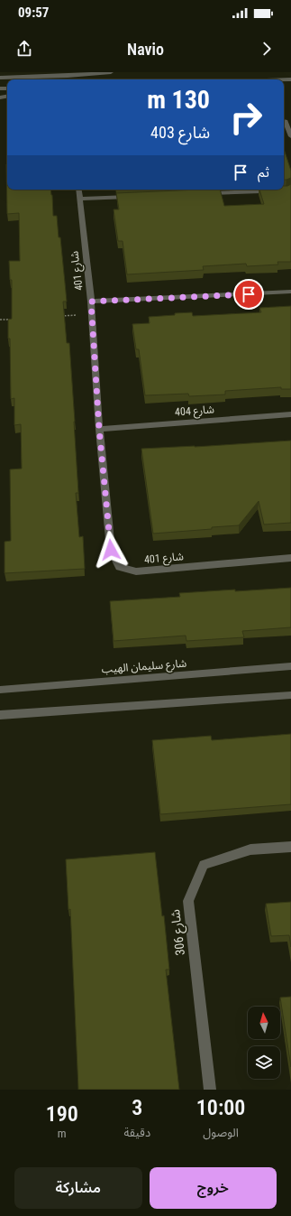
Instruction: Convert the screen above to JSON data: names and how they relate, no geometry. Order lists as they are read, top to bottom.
{
  "streets": {
    "street": [
      "شارع 401",
      "شارع 404",
      "شارع سليمان الهيب",
      "شارع 306"
    ]
  },
  "crossings": [
    ["شارع 401", "شارع 404"]
  ],
  "north": "top",
  "page": {
    "status": "09:57",
    "header": "Navio",
    "turn": ["130 m", "شارع 403"],
    "then": "ثم",
    "eta": [
      "10:00",
      "الوصول",
      "3",
      "دقيقة",
      "190",
      "m"
    ],
    "buttons": ["خروج", "مشاركة"]
  }
}
